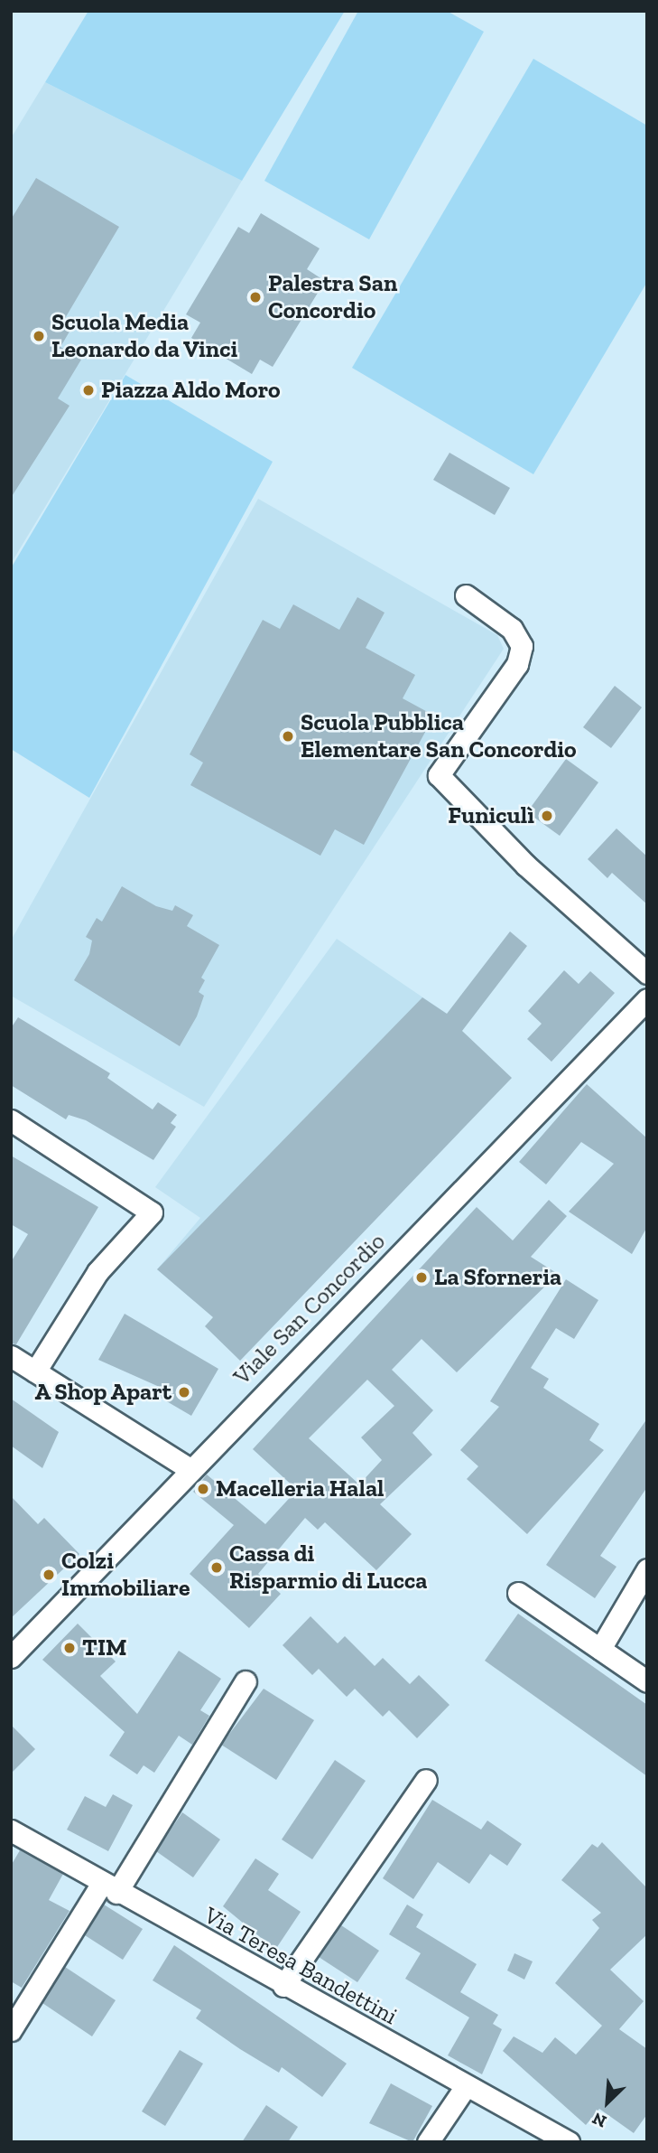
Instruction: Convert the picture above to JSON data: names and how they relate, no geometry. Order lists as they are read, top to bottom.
{
  "streets": {
    "street": ["Viale San Concordio", "Via Teresa Bandettini"]
  },
  "places": [
    "Palestra San Concordio",
    "Scuola Media Leonardo da Vinci",
    "Piazza Aldo Moro",
    "Scuola Pubblica Elementare San Concordio",
    "Funiculì",
    "La Sforneria",
    "A Shop Apart",
    "Macelleria Halal",
    "Cassa di Risparmio di Lucca",
    "Colzi Immobiliare",
    "TIM"
  ],
  "north": "bottom left"
}
